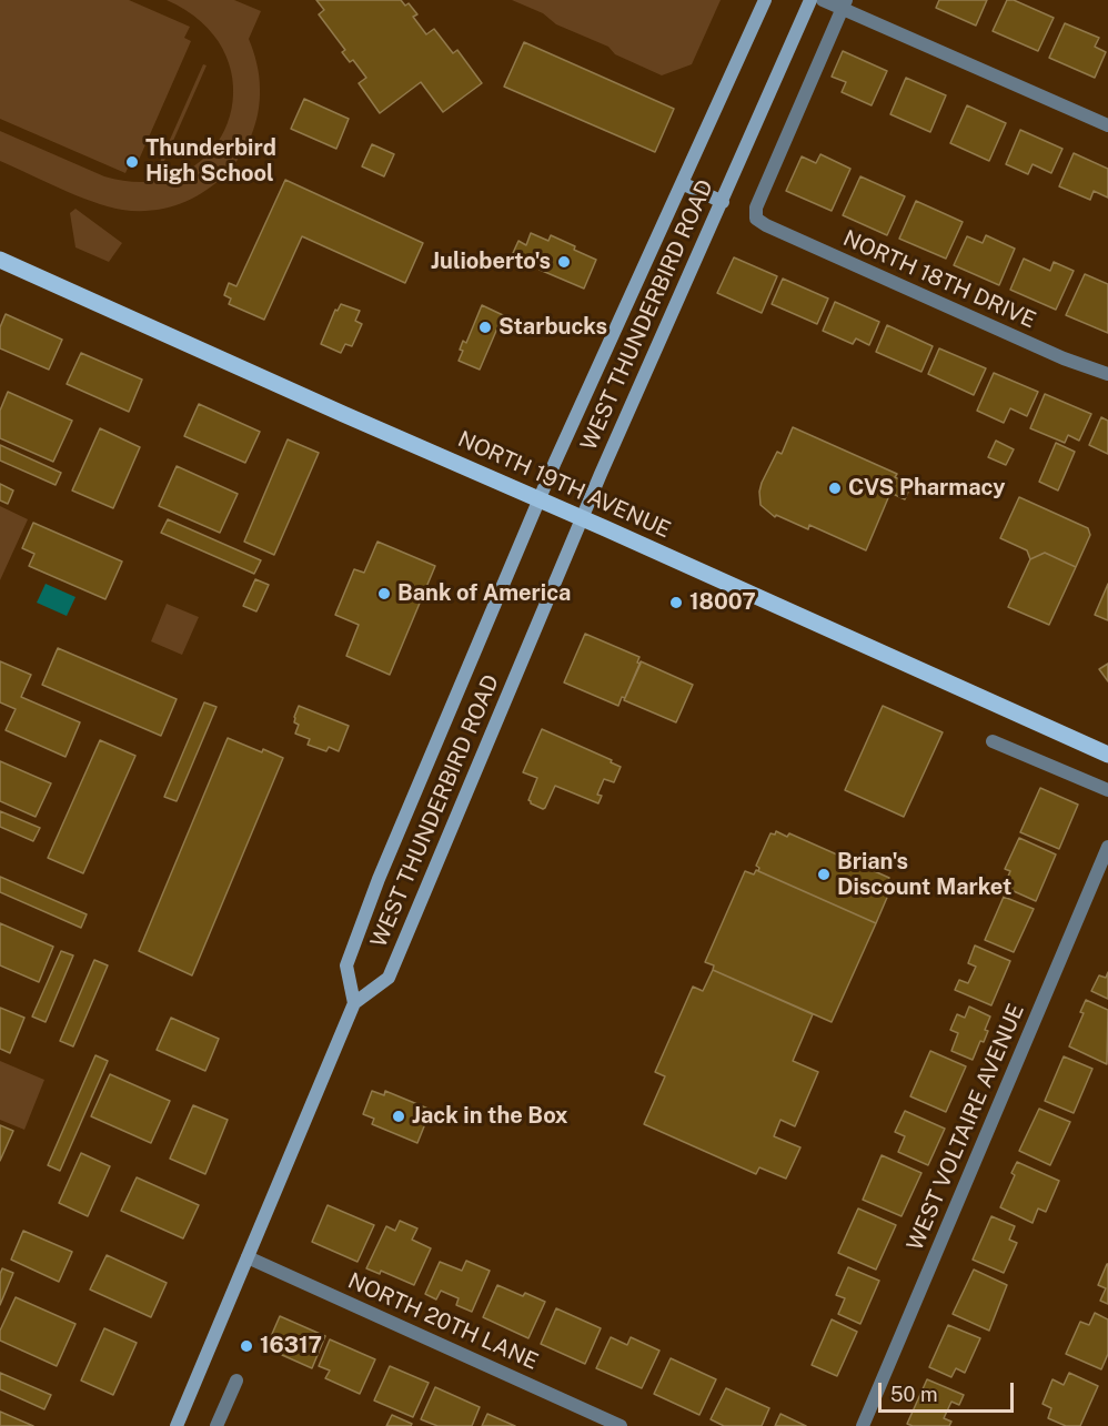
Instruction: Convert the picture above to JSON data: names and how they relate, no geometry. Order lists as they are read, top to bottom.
{
  "streets": {
    "main road": ["WEST THUNDERBIRD ROAD", "NORTH 19TH AVENUE"],
    "street": ["NORTH 18TH DRIVE", "WEST VOLTAIRE AVENUE", "NORTH 20TH LANE"]
  },
  "crossings": [
    ["WEST THUNDERBIRD ROAD", "NORTH 19TH AVENUE"]
  ],
  "places": [
    "Thunderbird High School",
    "Julioberto's",
    "Starbucks",
    "CVS Pharmacy",
    "Bank of America",
    "18007",
    "Brian's Discount Market",
    "Jack in the Box",
    "16317"
  ],
  "scale_bar": "50 m"
}
